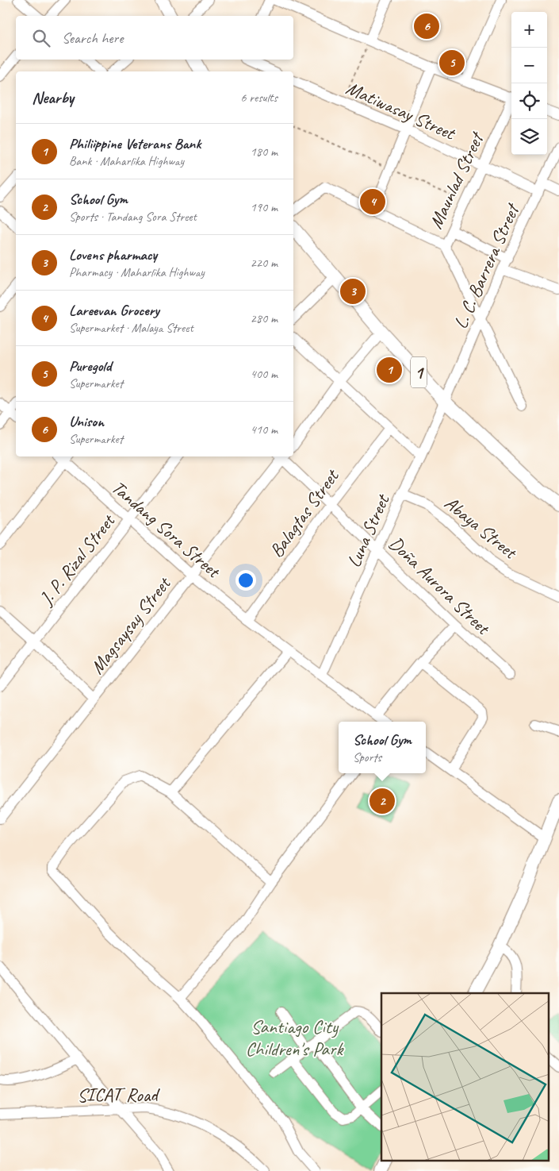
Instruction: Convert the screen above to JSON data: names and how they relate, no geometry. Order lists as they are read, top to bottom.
{
  "streets": {
    "main road": ["1"],
    "street": [
      "Matiwasay Street",
      "Maunlad Street",
      "L. C. Barrera Street",
      "Balagtas Street",
      "Abaya Street",
      "Tandang Sora Street",
      "Luna Street",
      "J. P. Rizal Street",
      "Doña Aurora Street",
      "Magsaysay Street",
      "SICAT Road"
    ]
  },
  "crossings": [
    ["Matiwasay Street", "Maunlad Street"],
    ["Matiwasay Street", "L. C. Barrera Street"],
    ["L. C. Barrera Street", "1"],
    ["L. C. Barrera Street", "Luna Street"],
    ["1", "Luna Street"],
    ["Balagtas Street", "Tandang Sora Street"],
    ["Balagtas Street", "Doña Aurora Street"],
    ["Abaya Street", "Luna Street"],
    ["Tandang Sora Street", "Luna Street"],
    ["Tandang Sora Street", "J. P. Rizal Street"],
    ["Tandang Sora Street", "Magsaysay Street"],
    ["Luna Street", "Doña Aurora Street"]
  ],
  "parks": ["Santiago City Children's Park"],
  "page": {
    "map_buttons": ["+", "−"],
    "pins": [
      "6",
      "5",
      "4",
      "3",
      "1",
      "2"
    ],
    "search": "Search here",
    "heading": ["Nearby", "6 results"],
    "list": [
      {
        "mark": "1",
        "name": "Philiippine Veterans Bank",
        "note": "Bank · Maharlika Highway",
        "value": "180 m"
      },
      {
        "mark": "2",
        "name": "School Gym",
        "note": "Sports · Tandang Sora Street",
        "value": "190 m"
      },
      {
        "mark": "3",
        "name": "Lovens pharmacy",
        "note": "Pharmacy · Maharlika Highway",
        "value": "220 m"
      },
      {
        "mark": "4",
        "name": "Lareevan Grocery",
        "note": "Supermarket · Malaya Street",
        "value": "280 m"
      },
      {
        "mark": "5",
        "name": "Puregold",
        "note": "Supermarket",
        "value": "400 m"
      },
      {
        "mark": "6",
        "name": "Unison",
        "note": "Supermarket",
        "value": "410 m"
      }
    ],
    "popup": ["School Gym", "Sports"]
  }
}
